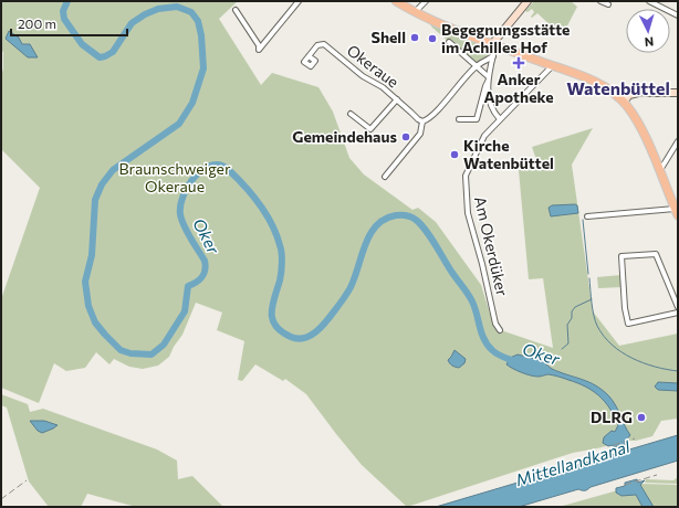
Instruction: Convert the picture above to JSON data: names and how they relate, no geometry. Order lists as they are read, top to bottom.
{
  "streets": {
    "street": ["Okeraue", "Am Okerdüker"]
  },
  "districts": ["Watenbüttel"],
  "water": ["Oker", "Mittellandkanal"],
  "parks": ["Braunschweiger Okeraue"],
  "places": {
    "other": [
      "Shell",
      "Begegnungsstätte im Achilles Hof",
      "Gemeindehaus",
      "Kirche Watenbüttel",
      "DLRG"
    ],
    "health": ["Anker Apotheke"]
  },
  "scale_bar": "200 m",
  "north": "bottom"
}
